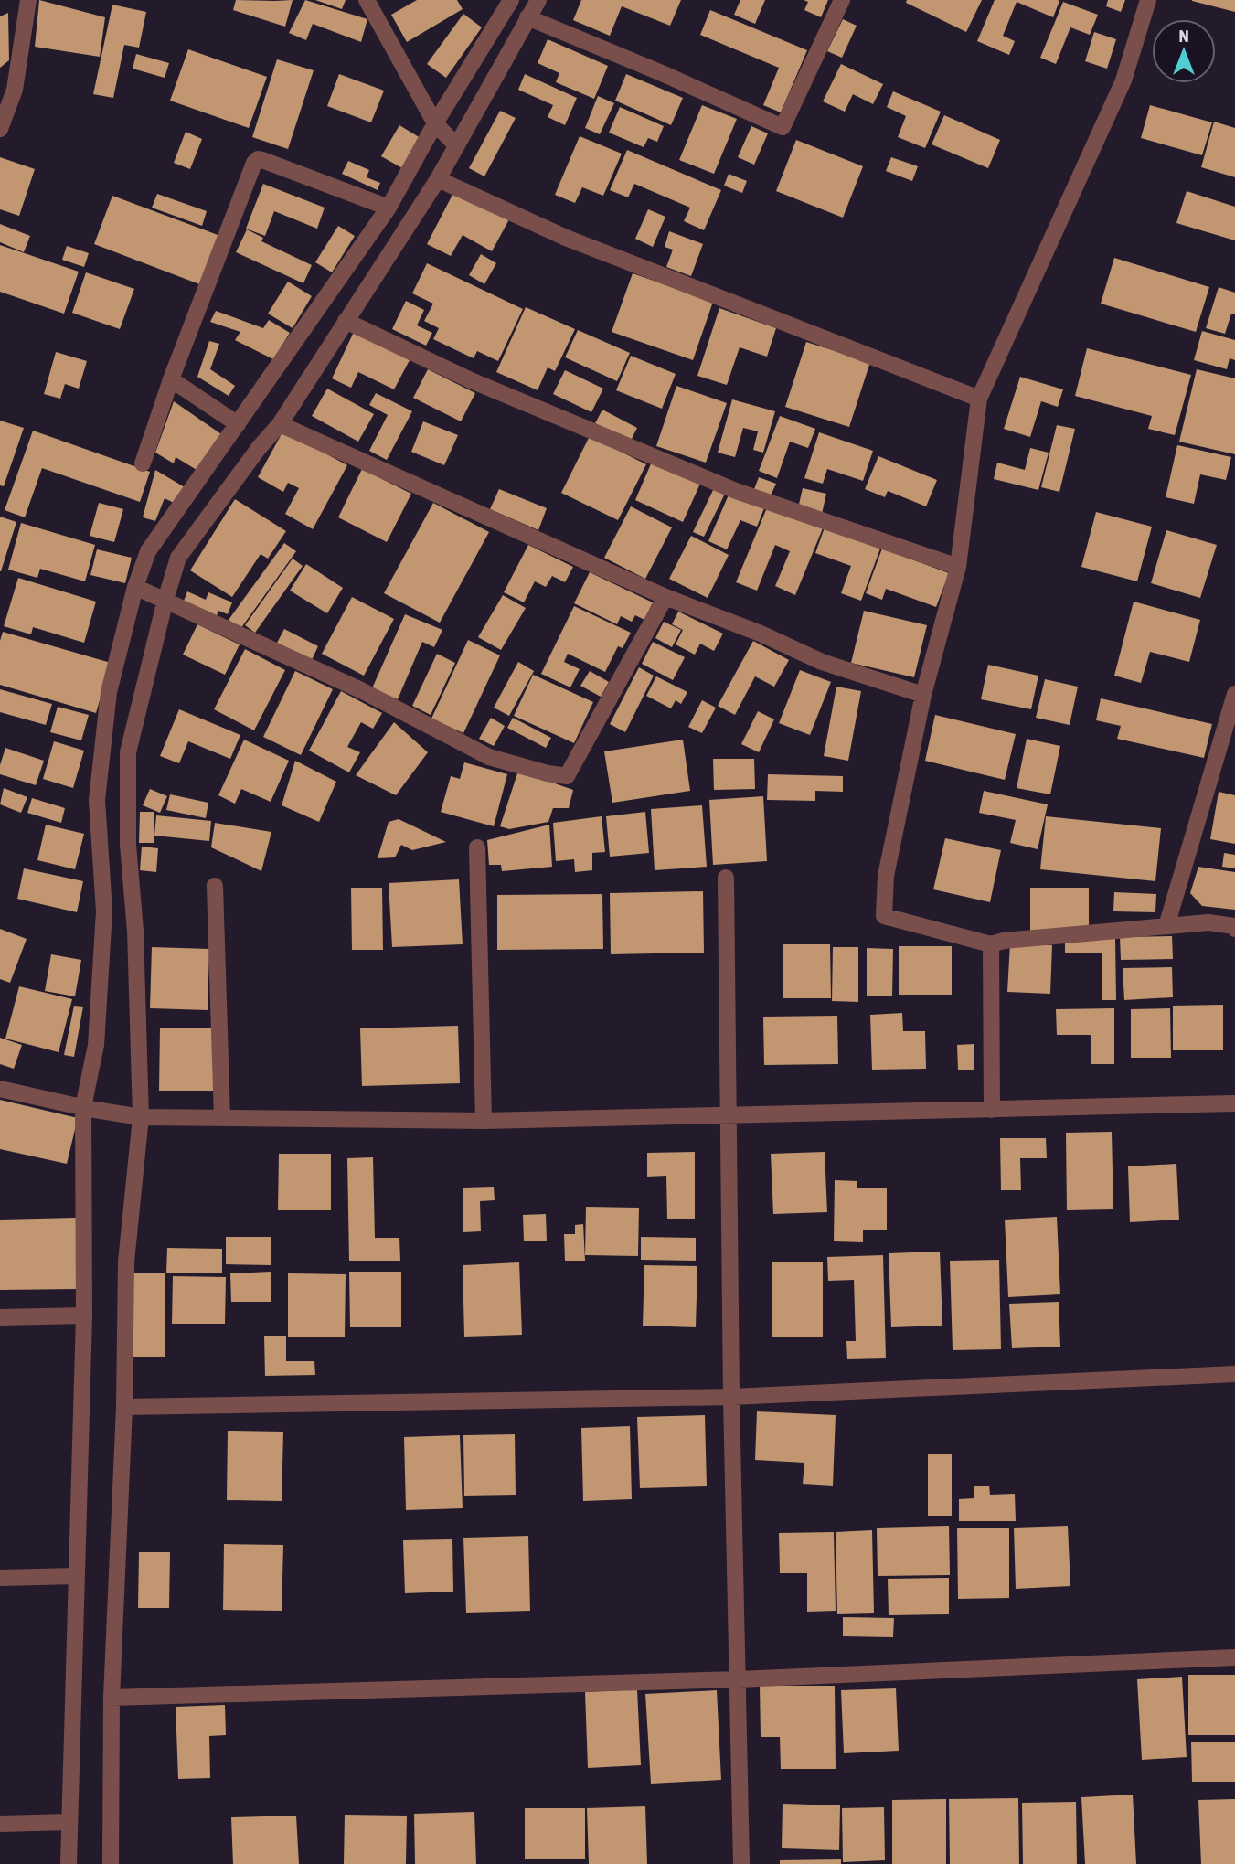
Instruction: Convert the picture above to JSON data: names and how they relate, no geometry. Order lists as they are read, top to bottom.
{
  "north": "top"
}
